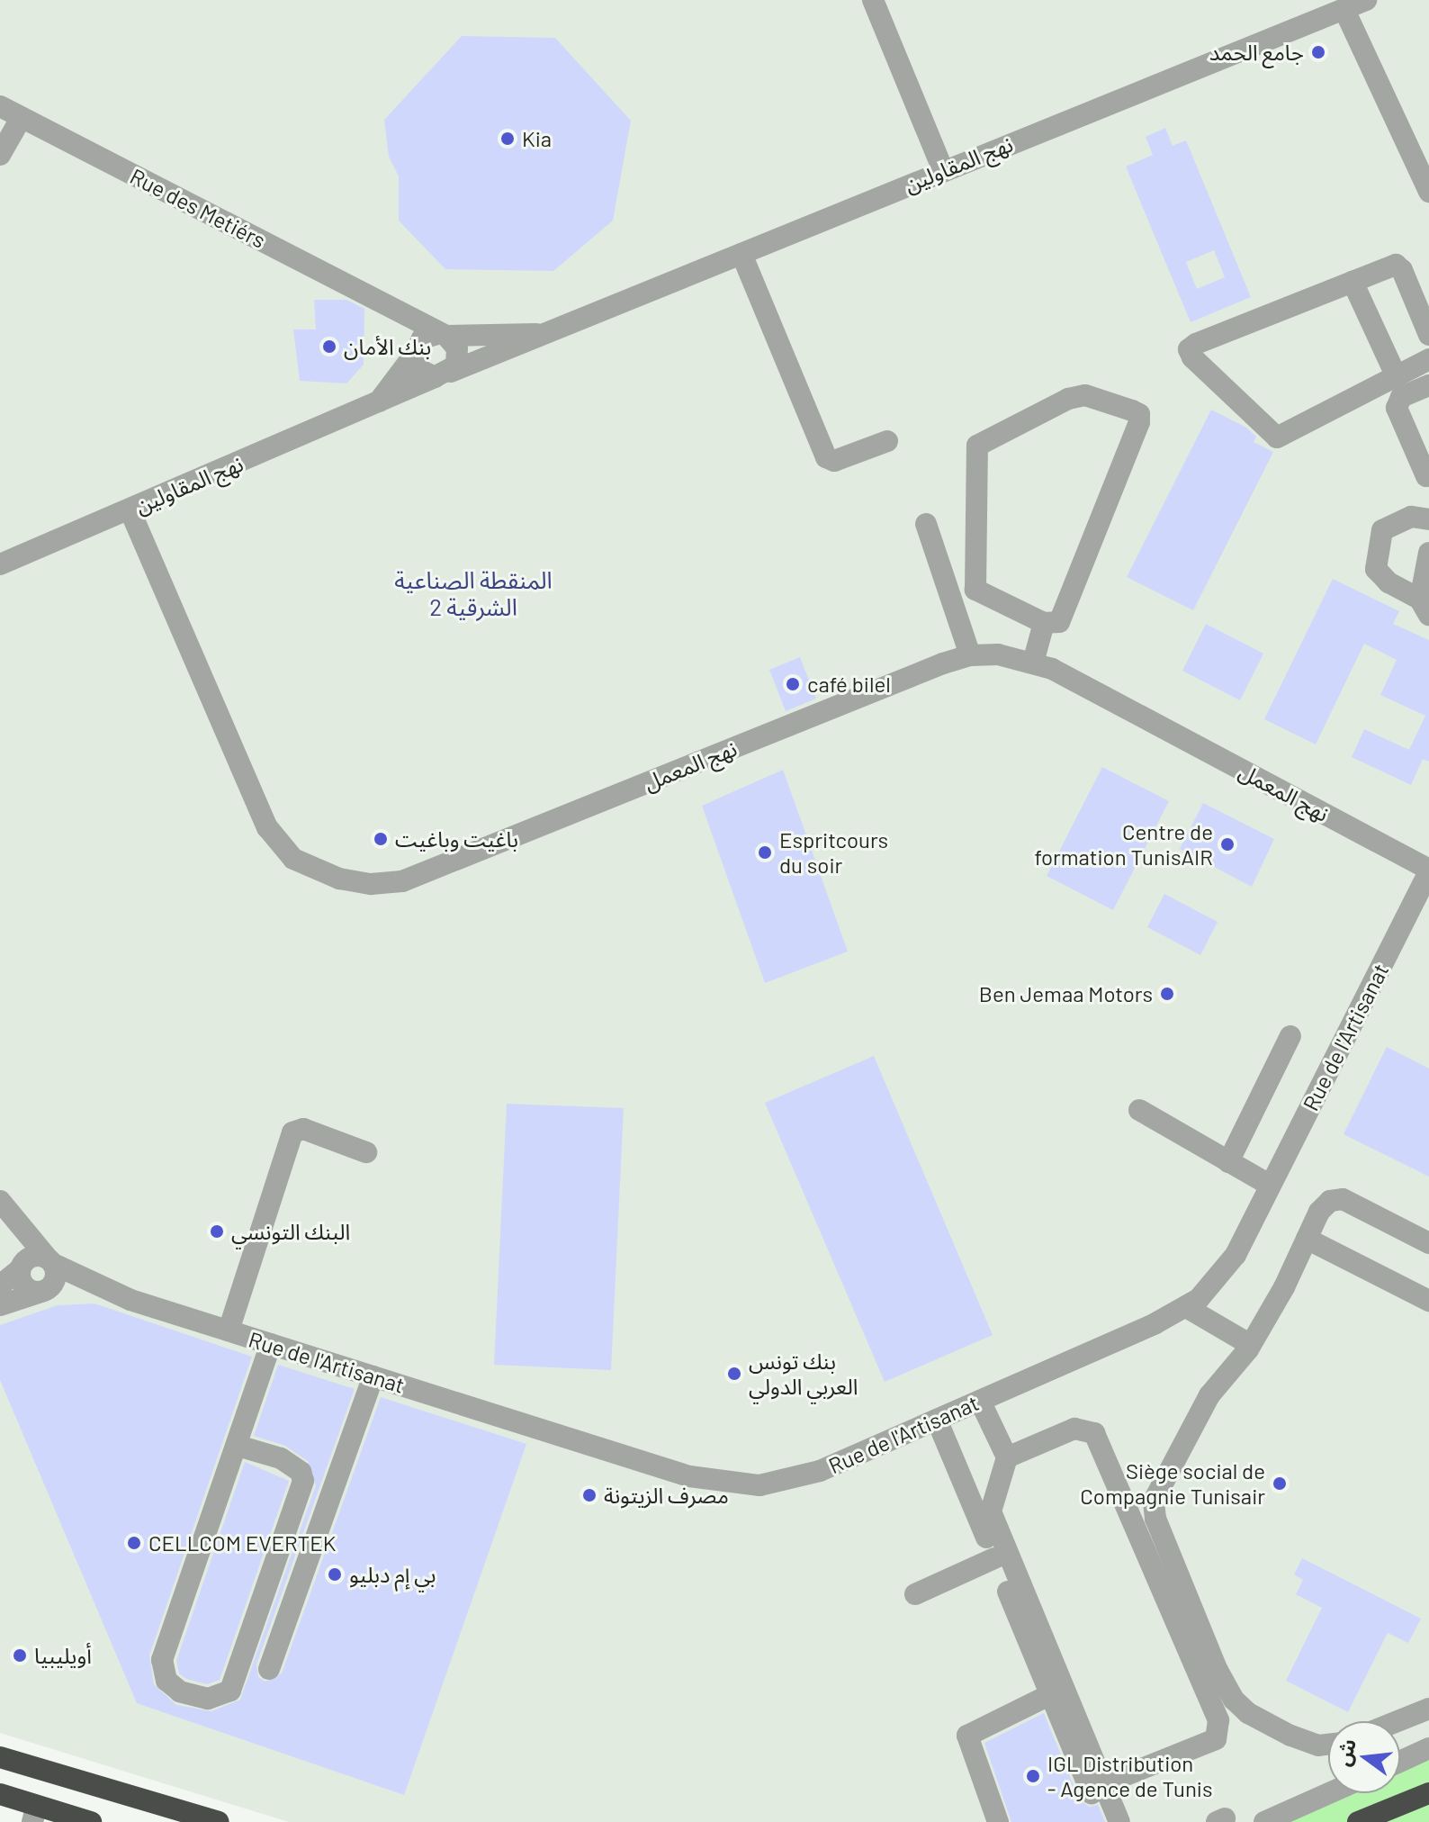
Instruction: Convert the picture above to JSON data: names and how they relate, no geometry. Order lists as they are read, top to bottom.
{
  "streets": {
    "street": [
      "نهج المقاولين",
      "Rue des Metiérs",
      "نهج المعمل",
      "Rue de l'Artisanat"
    ]
  },
  "crossings": [
    ["نهج المقاولين", "Rue des Metiérs"],
    ["نهج المقاولين", "نهج المعمل"],
    ["نهج المعمل", "Rue de l'Artisanat"]
  ],
  "districts": ["المنقطة الصناعية الشرقية 2"],
  "places": [
    "جامع الحمد",
    "Kia",
    "بنك الأمان",
    "café bilel",
    "باغيت وباغيت",
    "Centre de formation TunisAIR",
    "Espritcours du soir",
    "Ben Jemaa Motors",
    "البنك التونسي",
    "بنك تونس العربي الدولي",
    "Siège social de Compagnie Tunisair",
    "مصرف الزيتونة",
    "CELLCOM EVERTEK",
    "بي إم دبليو",
    "أويليبيا",
    "IGL Distribution - Agence de Tunis"
  ],
  "north": "left"
}
